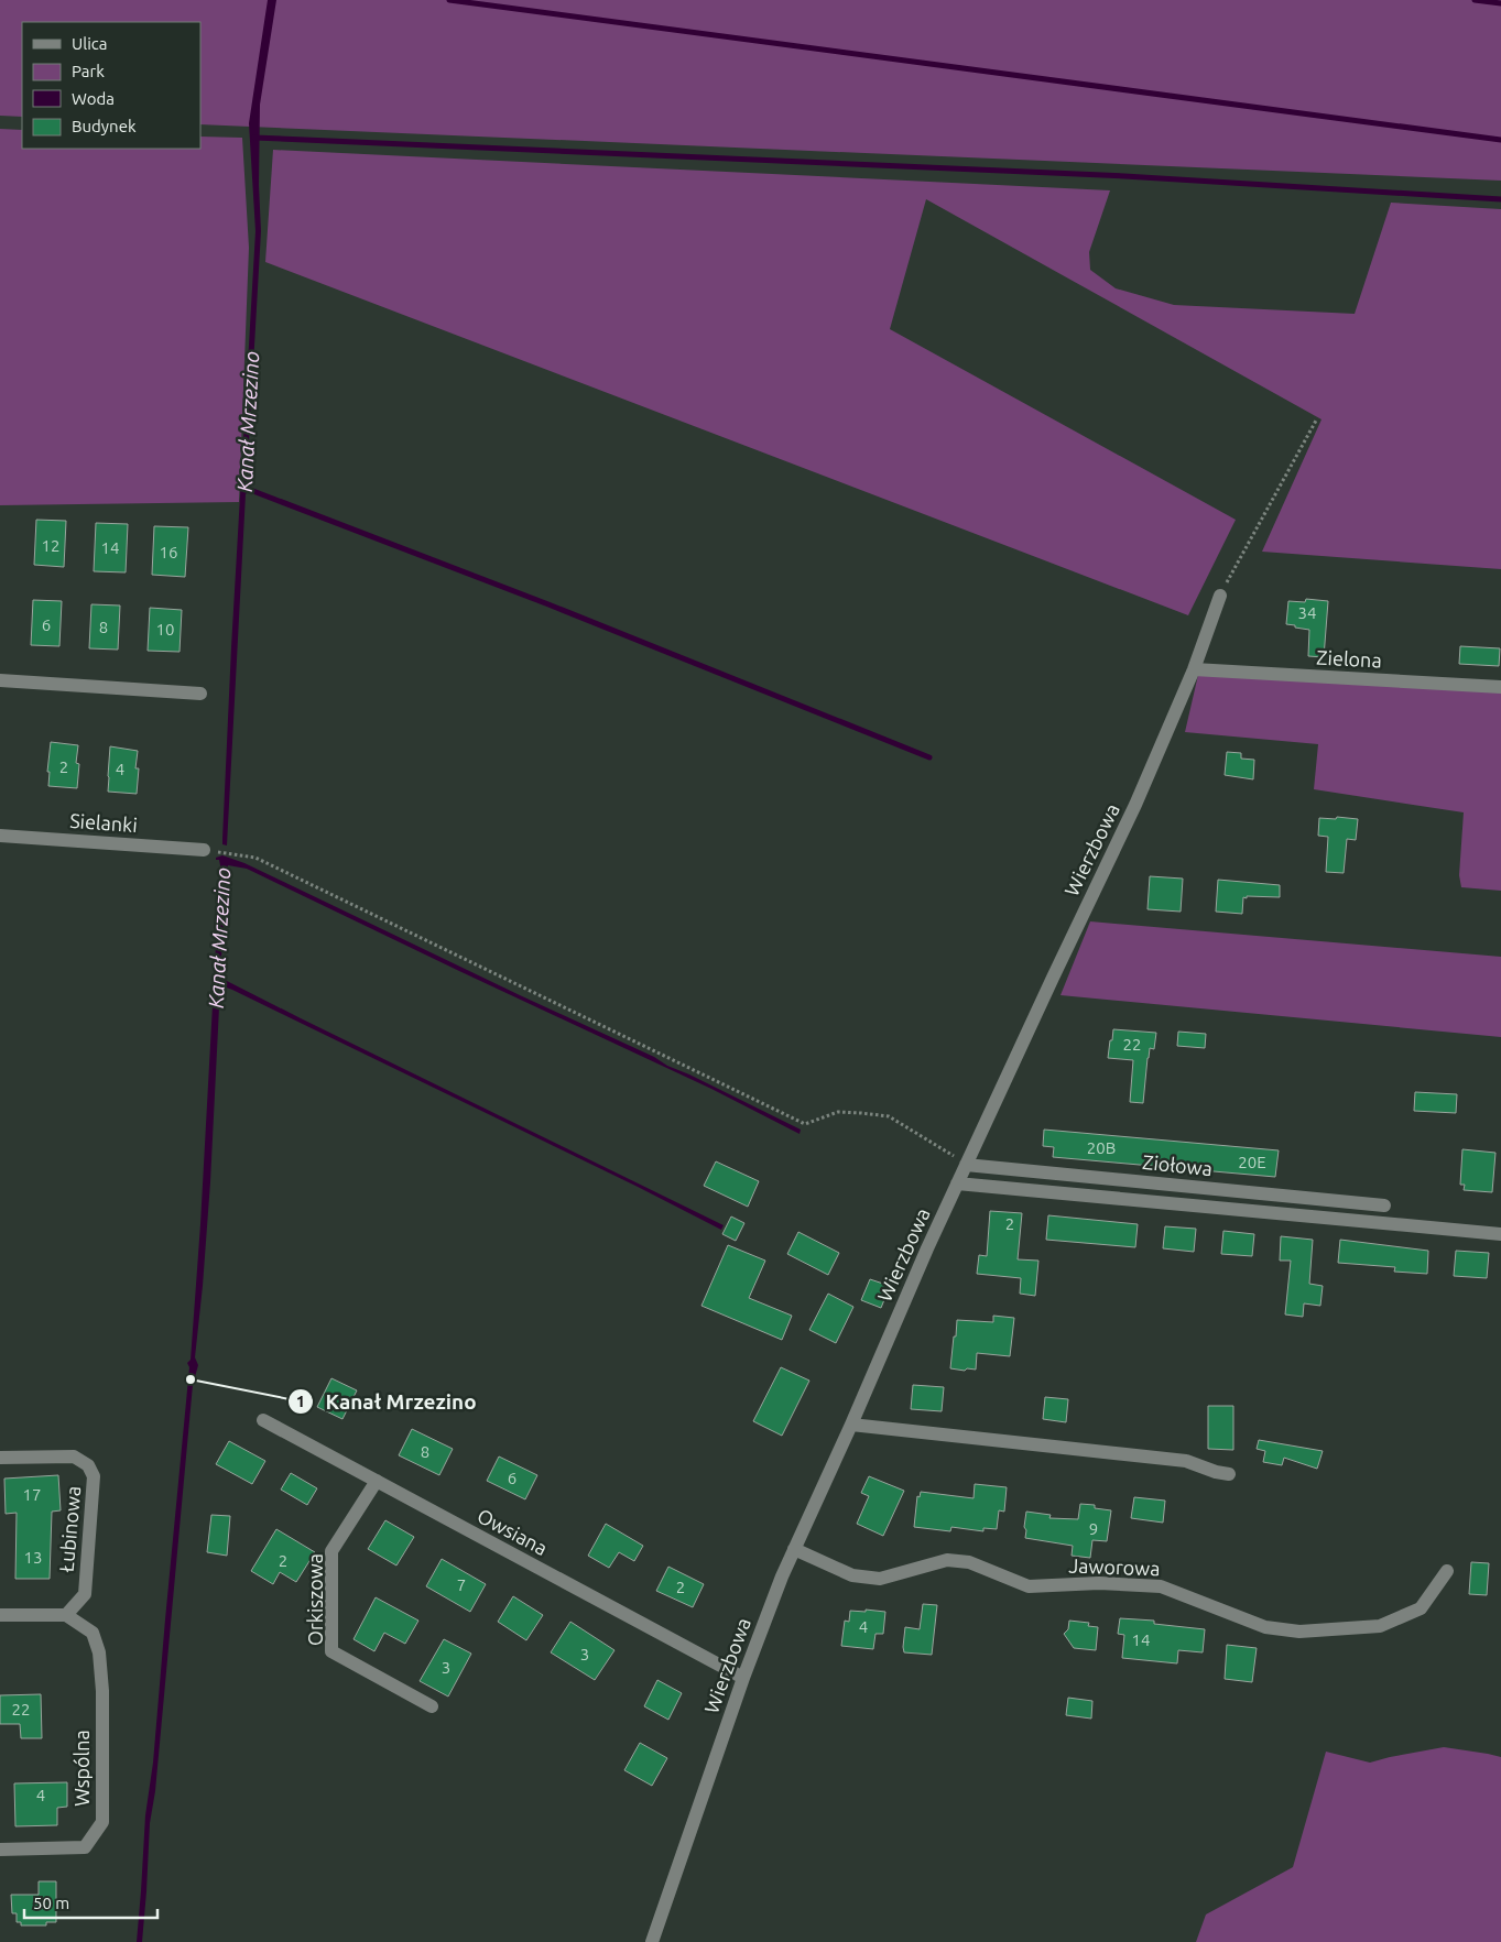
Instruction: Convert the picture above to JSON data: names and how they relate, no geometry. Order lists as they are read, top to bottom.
{
  "streets": {
    "street": [
      "Zielona",
      "Sielanki",
      "Wierzbowa",
      "Ziołowa",
      "Łubinowa",
      "Owsiana",
      "Jaworowa",
      "Orkiszowa",
      "Wspólna"
    ]
  },
  "crossings": [
    ["Zielona", "Wierzbowa"],
    ["Wierzbowa", "Ziołowa"],
    ["Wierzbowa", "Owsiana"],
    ["Wierzbowa", "Jaworowa"],
    ["Łubinowa", "Wspólna"],
    ["Owsiana", "Orkiszowa"]
  ],
  "water": ["Kanał Mrzezino"],
  "places": ["Kanał Mrzezino"],
  "house_numbers": [
    "12",
    "14",
    "16",
    "34",
    "6",
    "8",
    "10",
    "2",
    "4",
    "22",
    "20B",
    "20E",
    "2",
    "8",
    "6",
    "17",
    "9",
    "13",
    "2",
    "7",
    "2",
    "4",
    "14",
    "3",
    "3",
    "22",
    "4"
  ],
  "legend": [
    "Ulica",
    "Park",
    "Woda",
    "Budynek"
  ],
  "scale_bar": "50 m"
}
